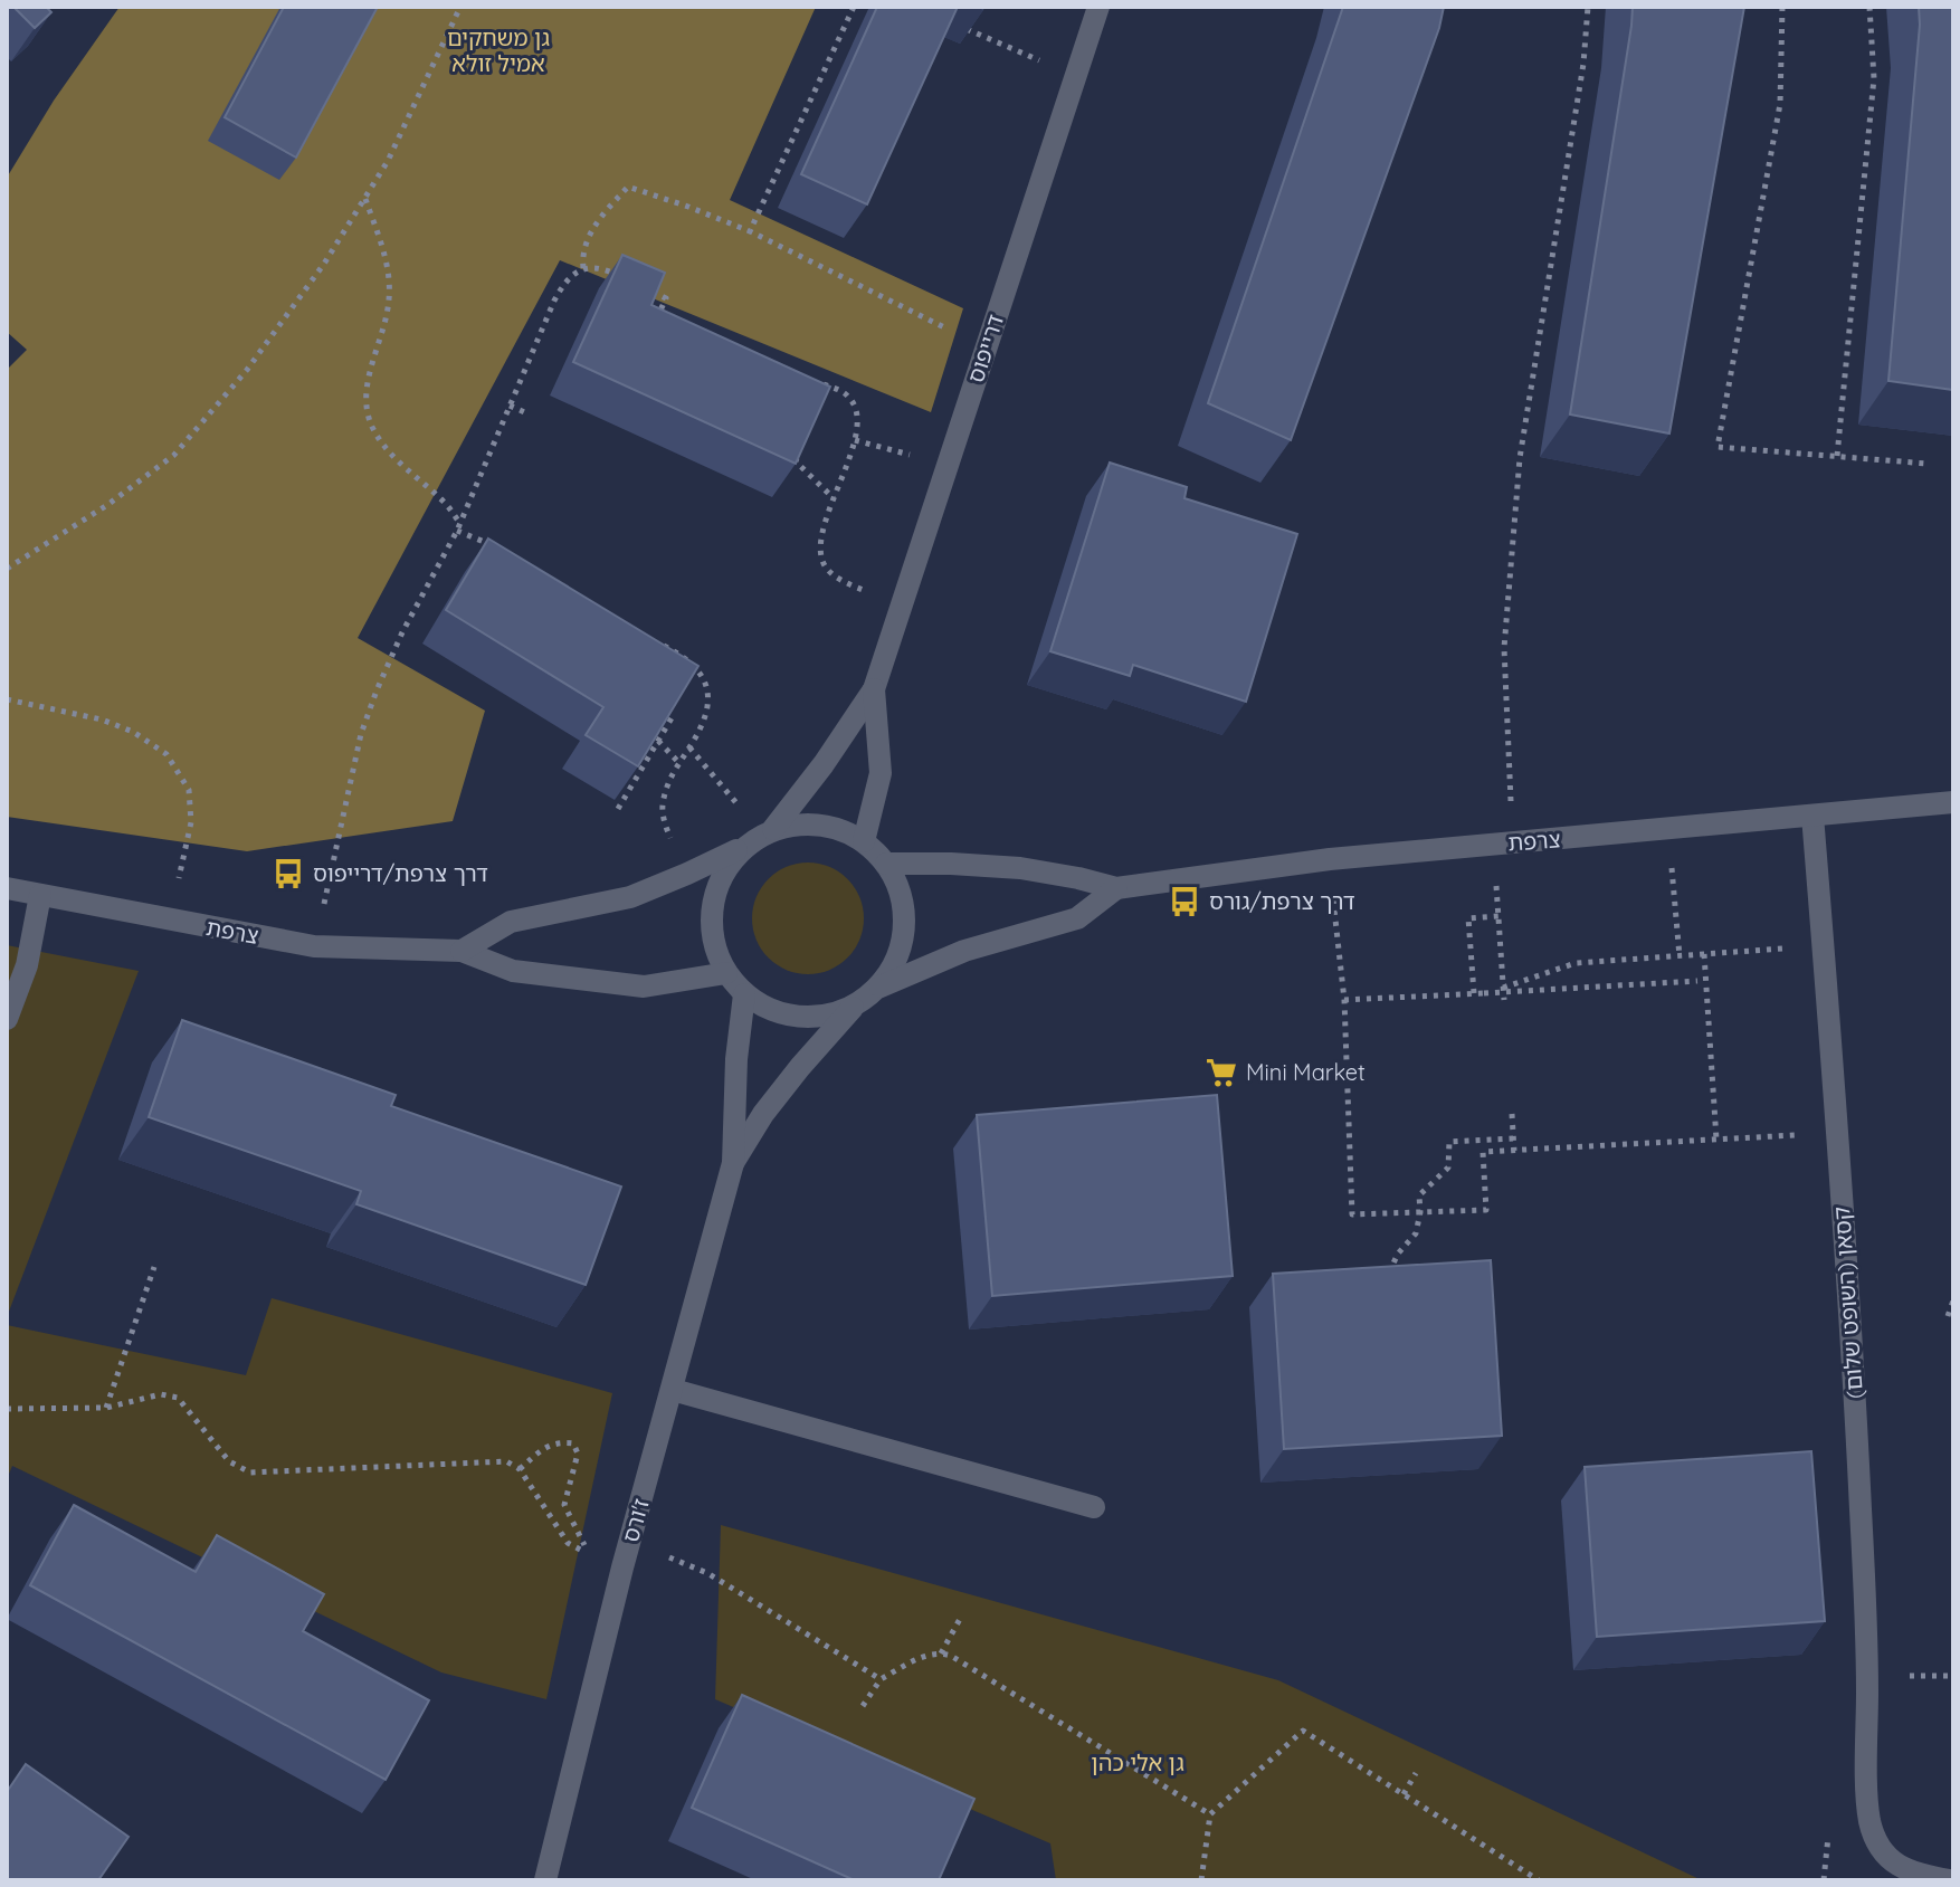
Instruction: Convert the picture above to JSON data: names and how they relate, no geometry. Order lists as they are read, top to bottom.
{
  "streets": {
    "street": [
      "דרייפוס",
      "צרפת",
      "קסאן (השופט שלום)",
      "ז'ורס"
    ]
  },
  "crossings": [
    ["דרייפוס", "צרפת"],
    ["דרייפוס", "ז'ורס"],
    ["צרפת", "קסאן (השופט שלום)"],
    ["צרפת", "ז'ורס"]
  ],
  "parks": ["גן משחקים אמיל זולא", "גן אלי כהן"],
  "places": {
    "bus stop": ["דרך צרפת/דרייפוס", "דרך צרפת/גורס"],
    "supermarket": ["Mini Market"]
  }
}
